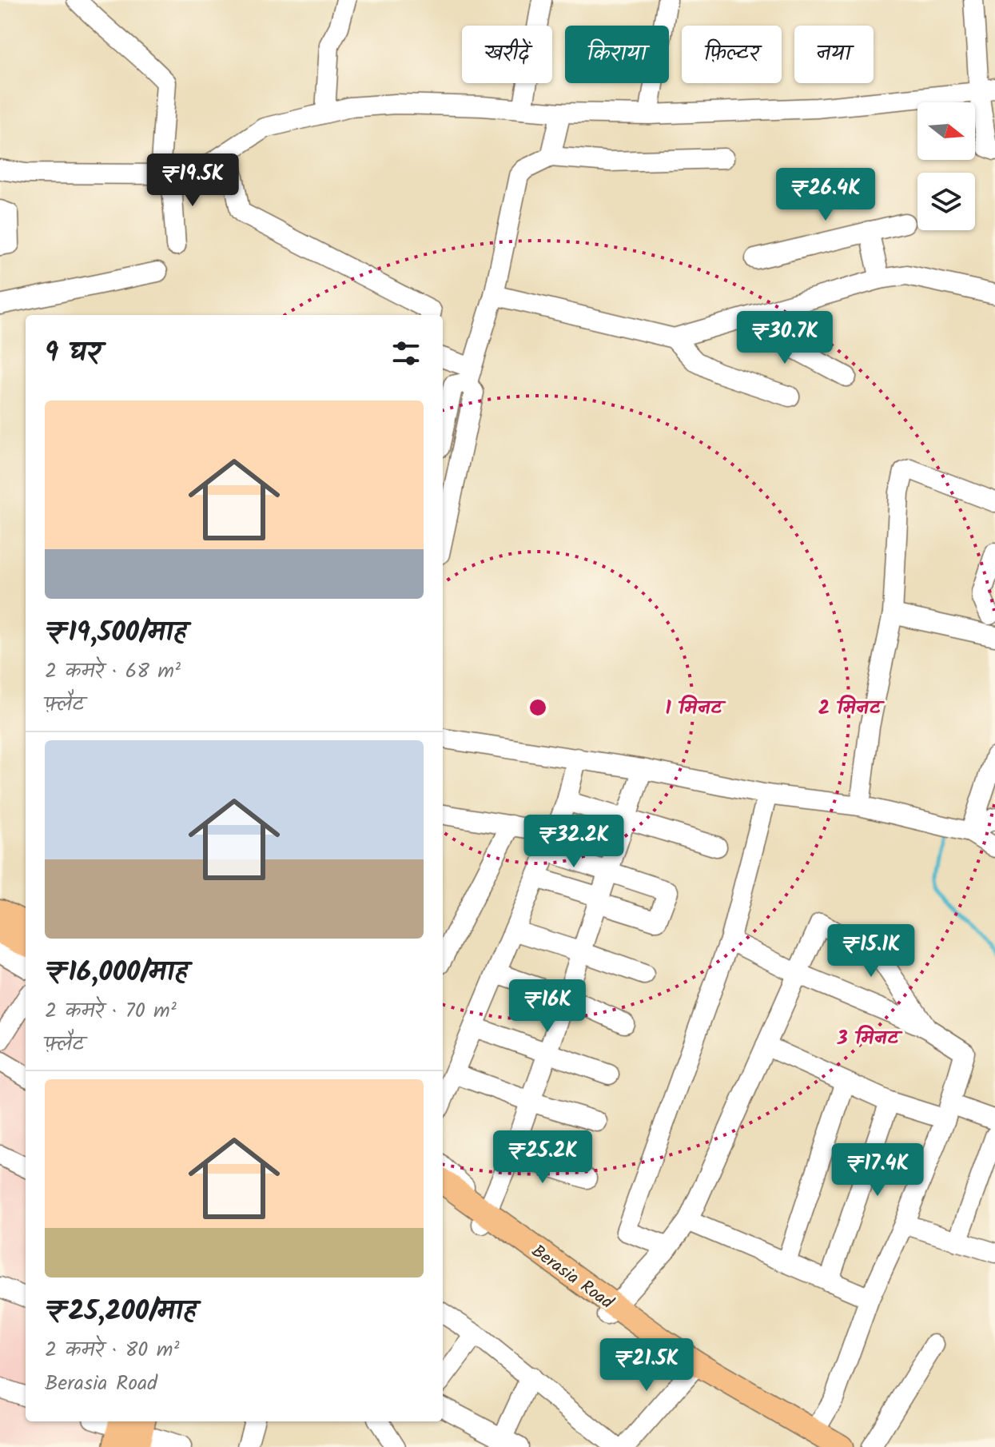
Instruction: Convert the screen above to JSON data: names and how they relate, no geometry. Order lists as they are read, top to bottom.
{
  "streets": {
    "main road": ["Berasia Road"]
  },
  "north": "right",
  "page": {
    "chip": [
      "खरीदें",
      "किराया",
      "फ़िल्टर",
      "नया"
    ],
    "price": [
      "₹19.5K",
      "₹26.4K",
      "₹30.7K",
      "₹32.2K",
      "₹15.1K",
      "₹16K",
      "₹25.2K",
      "₹17.4K",
      "₹21.5K"
    ],
    "heading": "9 घर",
    "list": [
      {
        "name": "₹19,500/माह",
        "note": "2 कमरे · 68 m² · फ़्लैट"
      },
      {
        "name": "₹16,000/माह",
        "note": "2 कमरे · 70 m² · फ़्लैट"
      },
      {
        "name": "₹25,200/माह",
        "note": "2 कमरे · 80 m² · Berasia Road"
      }
    ]
  },
  "rings": ["1 मिनट", "2 मिनट", "3 मिनट"]
}
